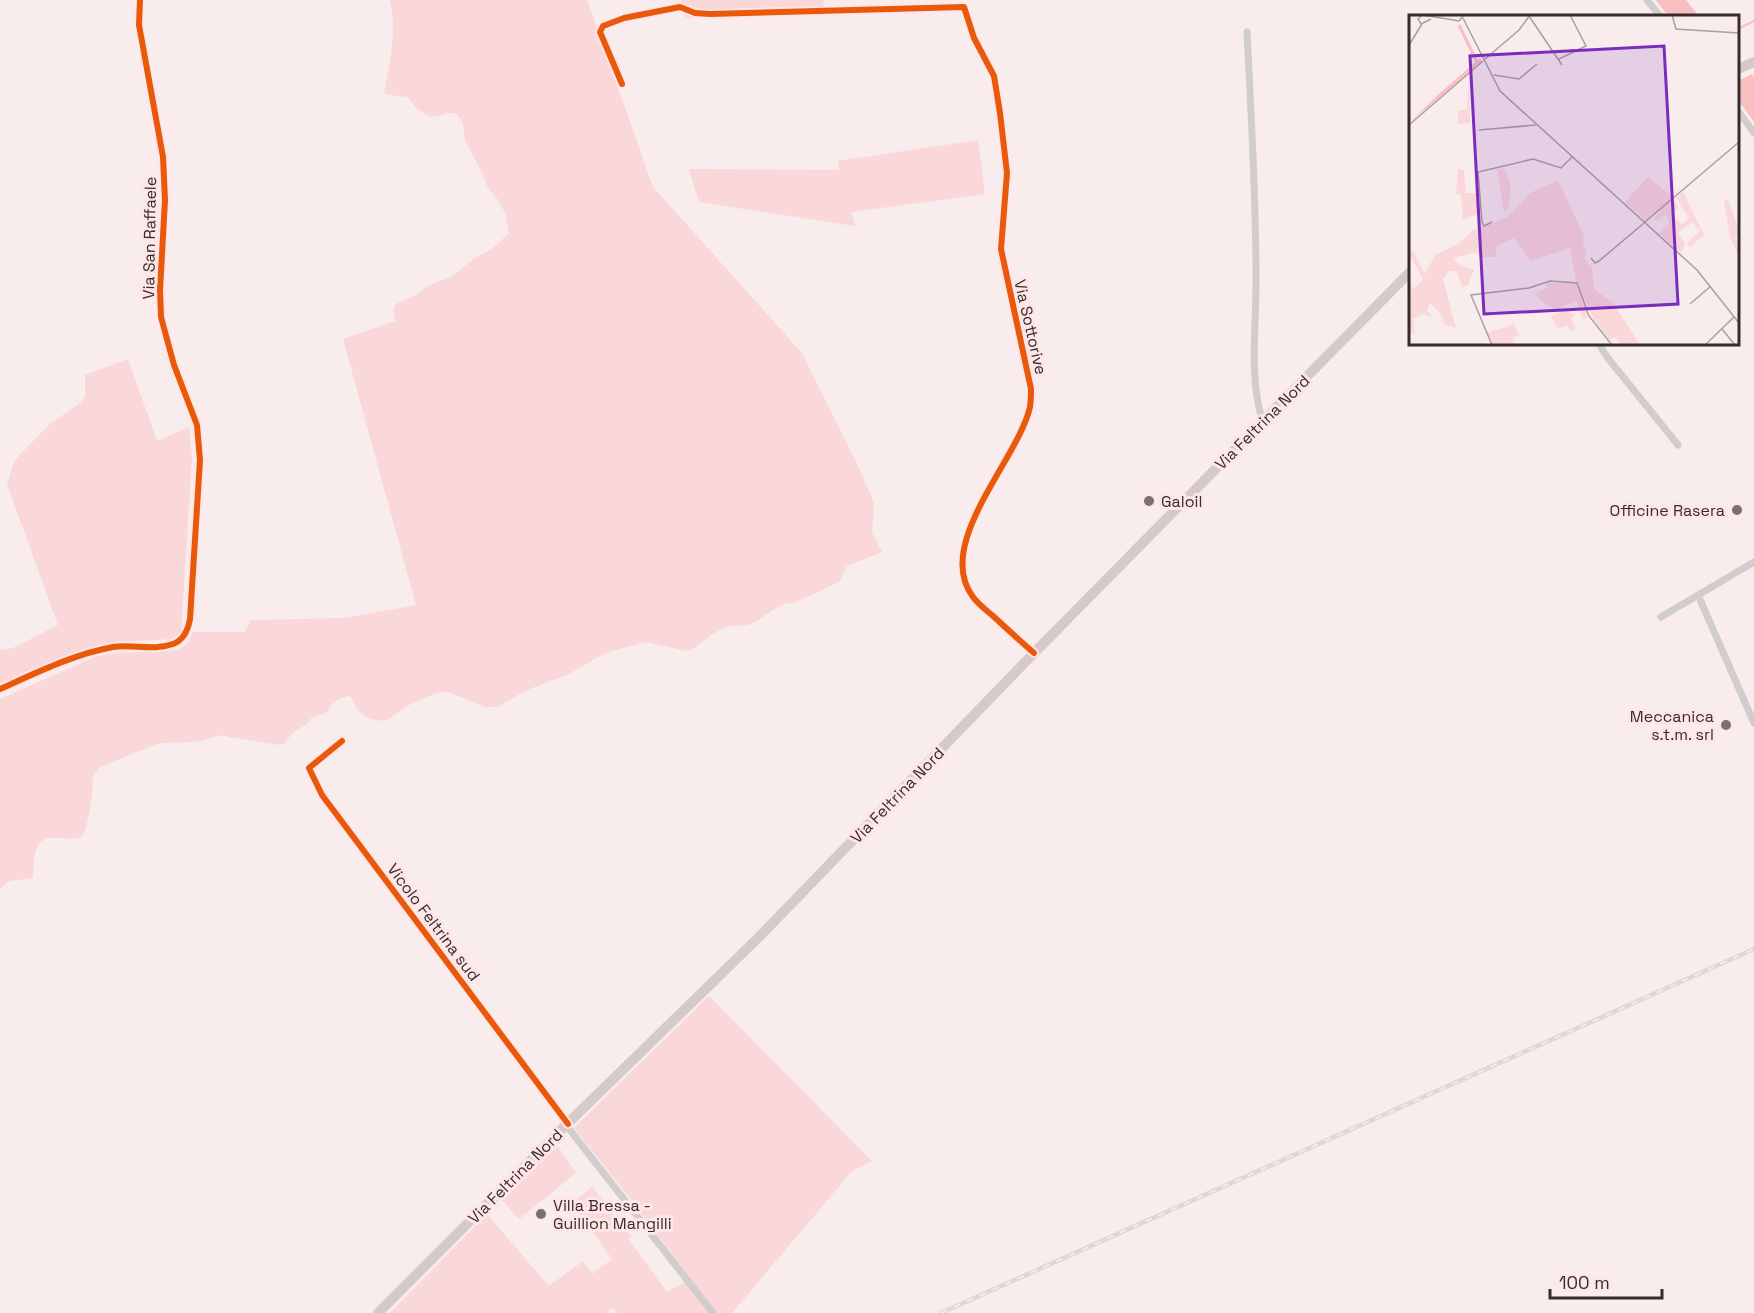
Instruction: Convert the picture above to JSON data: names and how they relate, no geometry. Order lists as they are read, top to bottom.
{
  "streets": {
    "main road": ["Via Feltrina Nord"],
    "street": ["Via San Raffaele", "Via Sottorive", "Vicolo Feltrina sud"]
  },
  "crossings": [
    ["Via Sottorive", "Via Feltrina Nord"],
    ["Via Feltrina Nord", "Vicolo Feltrina sud"]
  ],
  "places": [
    "Galoil",
    "Officine Rasera",
    "Meccanica s.t.m. srl",
    "Villa Bressa - Guillion Mangilli"
  ],
  "scale_bar": "100 m"
}
